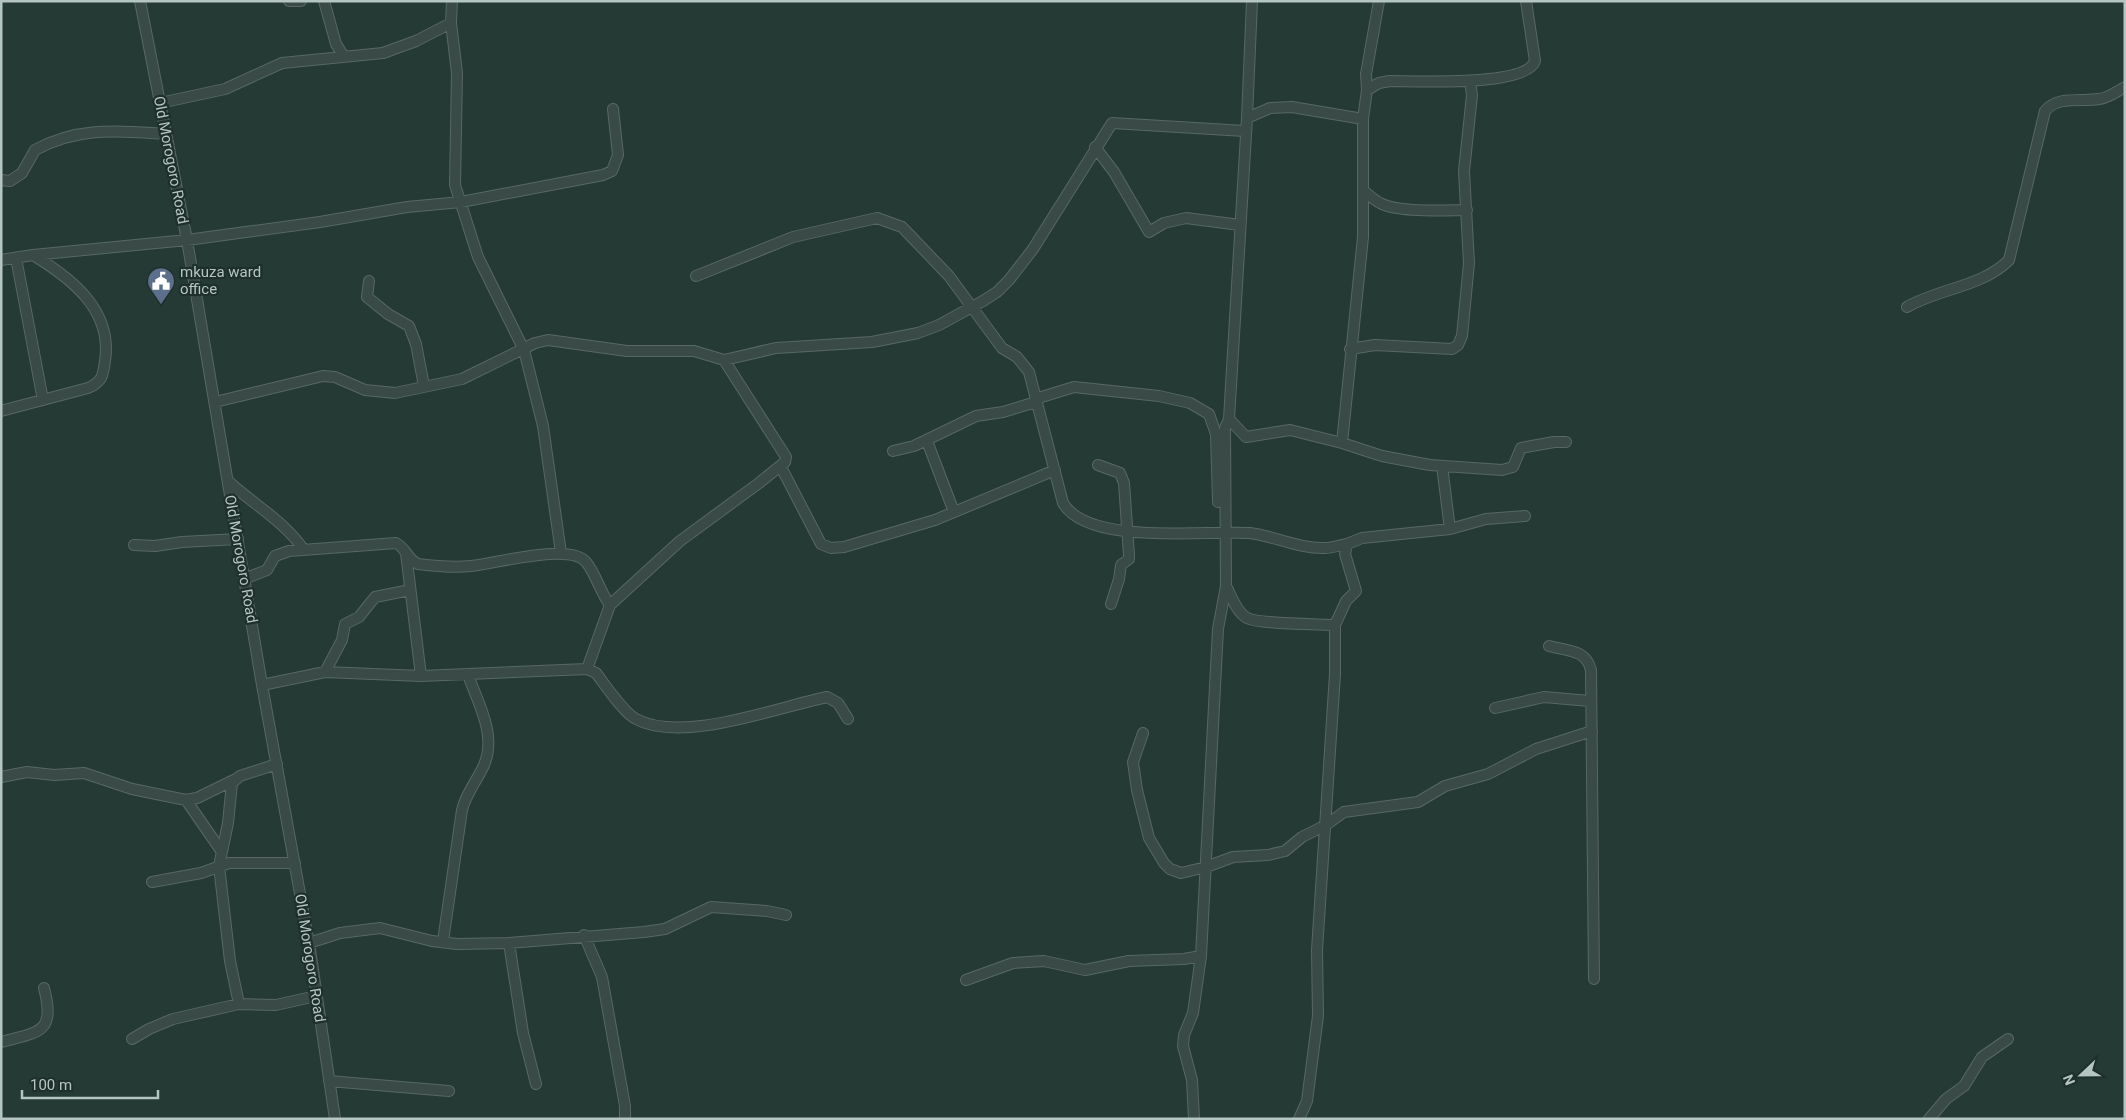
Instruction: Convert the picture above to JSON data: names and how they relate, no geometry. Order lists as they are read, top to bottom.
{
  "streets": {
    "street": ["Old Morogoro Road"]
  },
  "places": {
    "public building": ["mkuza ward office"]
  },
  "scale_bar": "100 m",
  "north": "left"
}
